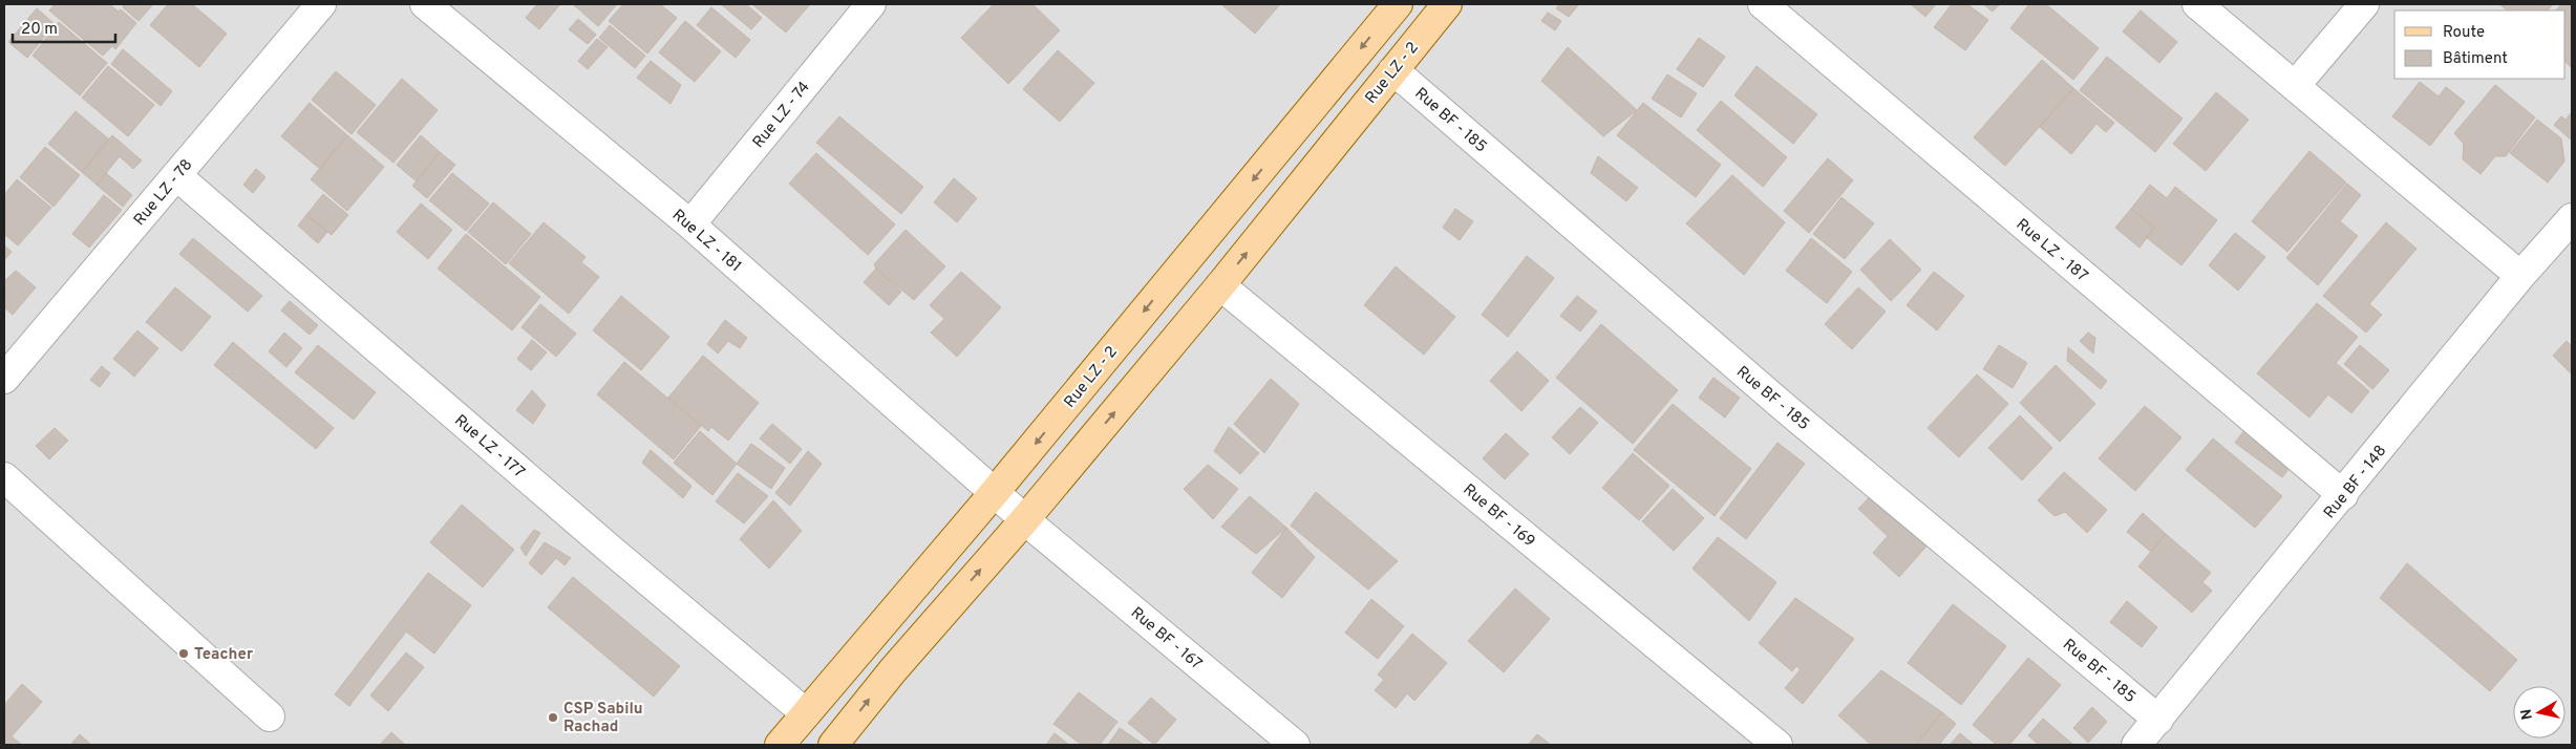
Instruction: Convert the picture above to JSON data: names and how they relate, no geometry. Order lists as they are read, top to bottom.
{
  "streets": {
    "main road": ["Rue LZ - 2"],
    "street": [
      "Rue LZ - 74",
      "Rue BF - 185",
      "Rue LZ - 78",
      "Rue LZ - 181",
      "Rue LZ - 187",
      "Rue LZ - 177",
      "Rue BF - 148",
      "Rue BF - 169",
      "Rue BF - 167"
    ]
  },
  "crossings": [
    ["Rue LZ - 2", "Rue BF - 185"],
    ["Rue LZ - 2", "Rue LZ - 181"],
    ["Rue LZ - 2", "Rue LZ - 177"],
    ["Rue LZ - 2", "Rue BF - 169"],
    ["Rue LZ - 2", "Rue BF - 167"],
    ["Rue LZ - 74", "Rue LZ - 181"],
    ["Rue BF - 185", "Rue BF - 148"],
    ["Rue LZ - 78", "Rue LZ - 177"],
    ["Rue LZ - 181", "Rue BF - 167"],
    ["Rue LZ - 187", "Rue BF - 148"]
  ],
  "places": ["Teacher", "CSP Sabilu Rachad"],
  "legend": ["Route", "Bâtiment"],
  "scale_bar": "20 m",
  "north": "left"
}
